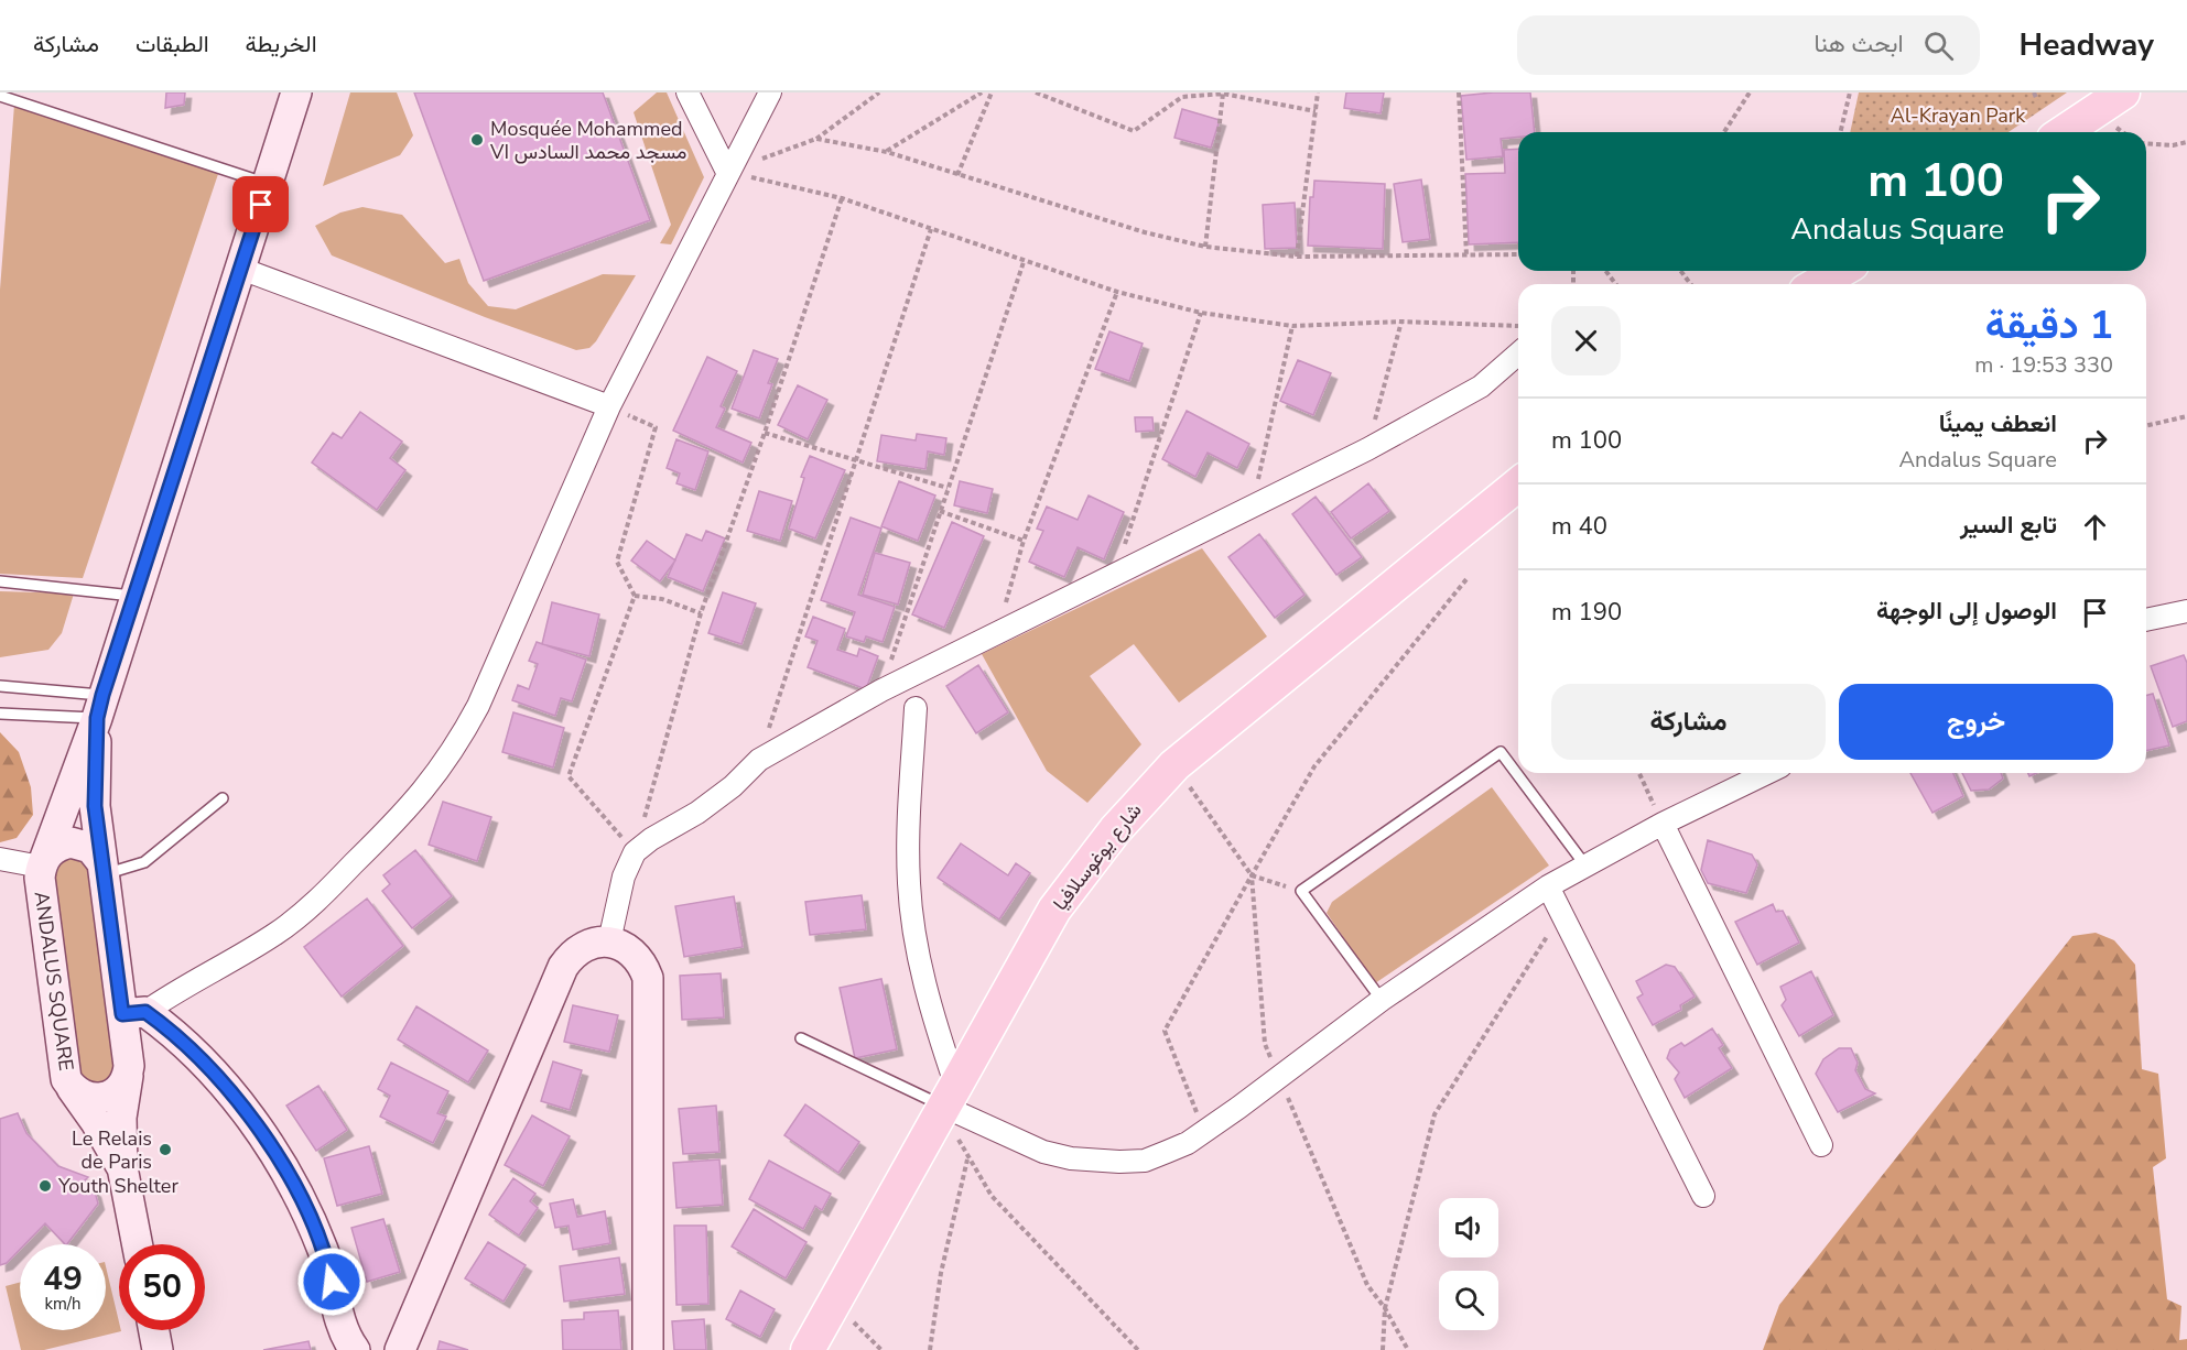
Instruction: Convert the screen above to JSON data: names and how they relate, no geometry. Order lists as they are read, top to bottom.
{
  "streets": {
    "main road": ["شارع يوغوسلافيا", "ANDALUS SQUARE"]
  },
  "parks": ["Al-Krayan Park"],
  "places": ["Mosquée Mohammed VI مسجد محمد السادس", "Le Relais de Paris", "Youth Shelter"],
  "page": {
    "header": "Headway",
    "search": "ابحث هنا",
    "nav": ["الخريطة", "الطبقات", "مشاركة"],
    "turn": ["100 m", "Andalus Square"],
    "heading": ["1 دقيقة", "330 m · 19:53"],
    "list": [
      {
        "name": "انعطف يمينًا",
        "note": "Andalus Square",
        "value": "100 m"
      },
      {
        "name": "تابع السير",
        "value": "40 m"
      },
      {
        "name": "الوصول إلى الوجهة",
        "value": "190 m"
      }
    ],
    "buttons": ["خروج", "مشاركة"],
    "speed": "49 km/h",
    "limit": "50"
  }
}
